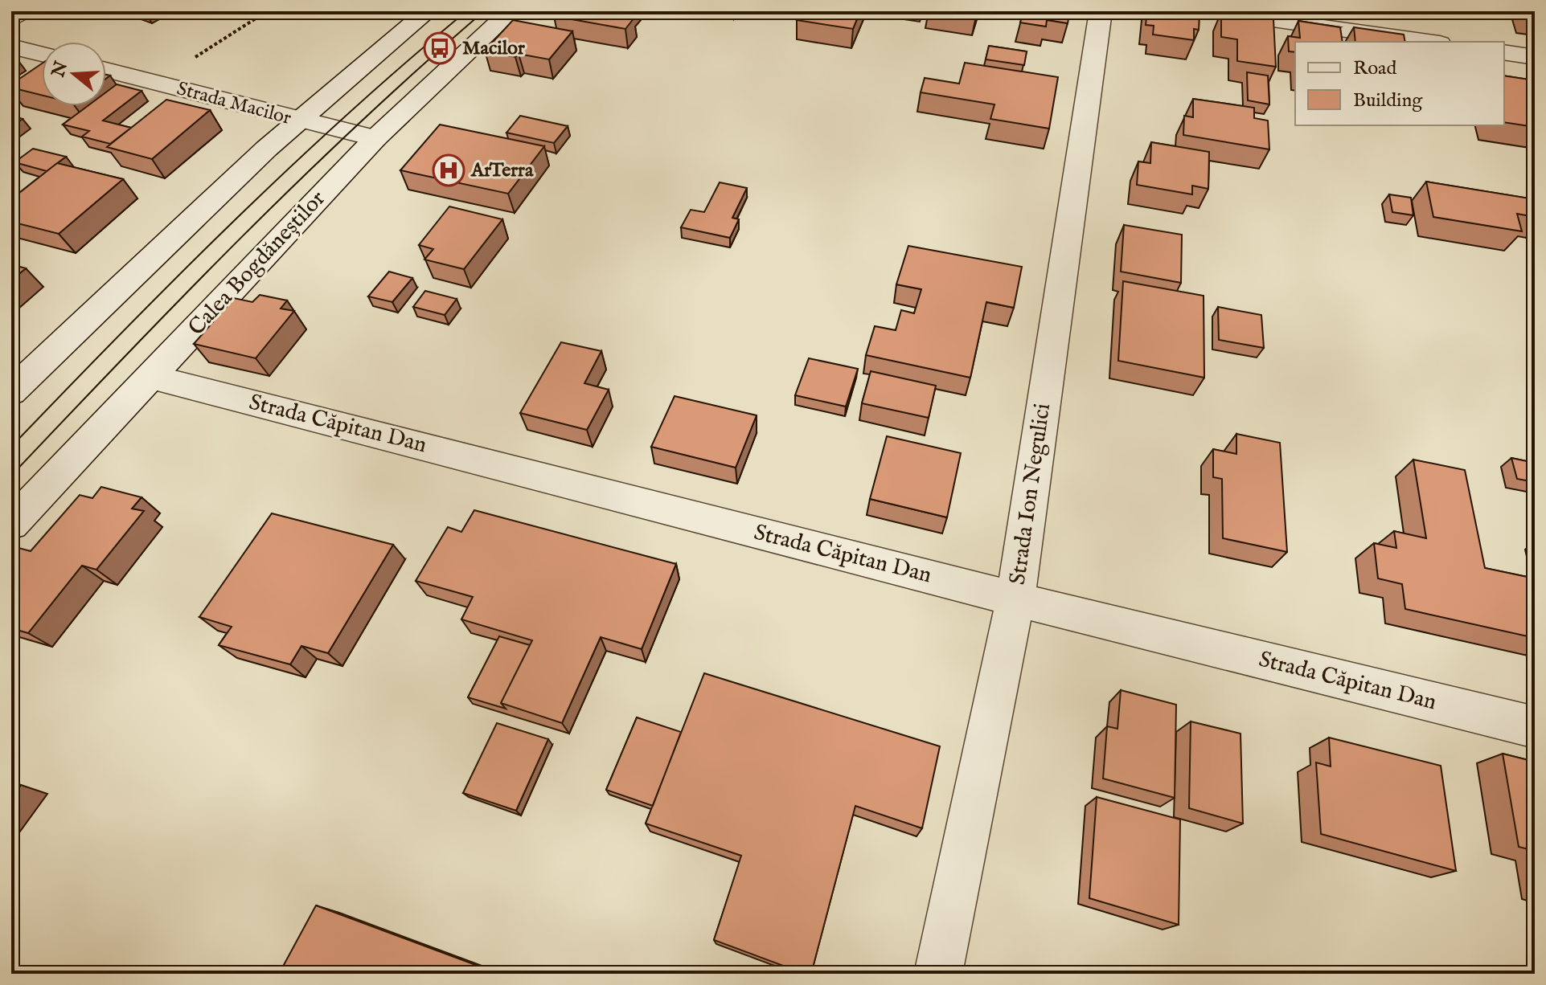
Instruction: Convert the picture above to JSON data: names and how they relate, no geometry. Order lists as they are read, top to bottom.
{
  "streets": {
    "street": [
      "Strada Macilor",
      "Calea Bogdăneștilor",
      "Strada Căpitan Dan",
      "Strada Ion Negulici"
    ]
  },
  "crossings": [
    ["Strada Macilor", "Calea Bogdăneștilor"],
    ["Calea Bogdăneștilor", "Strada Căpitan Dan"],
    ["Strada Căpitan Dan", "Strada Ion Negulici"]
  ],
  "places": {
    "bus stop": ["Macilor"],
    "hospital": ["ArTerra"]
  },
  "legend": ["Road", "Building"],
  "north": "left"
}
